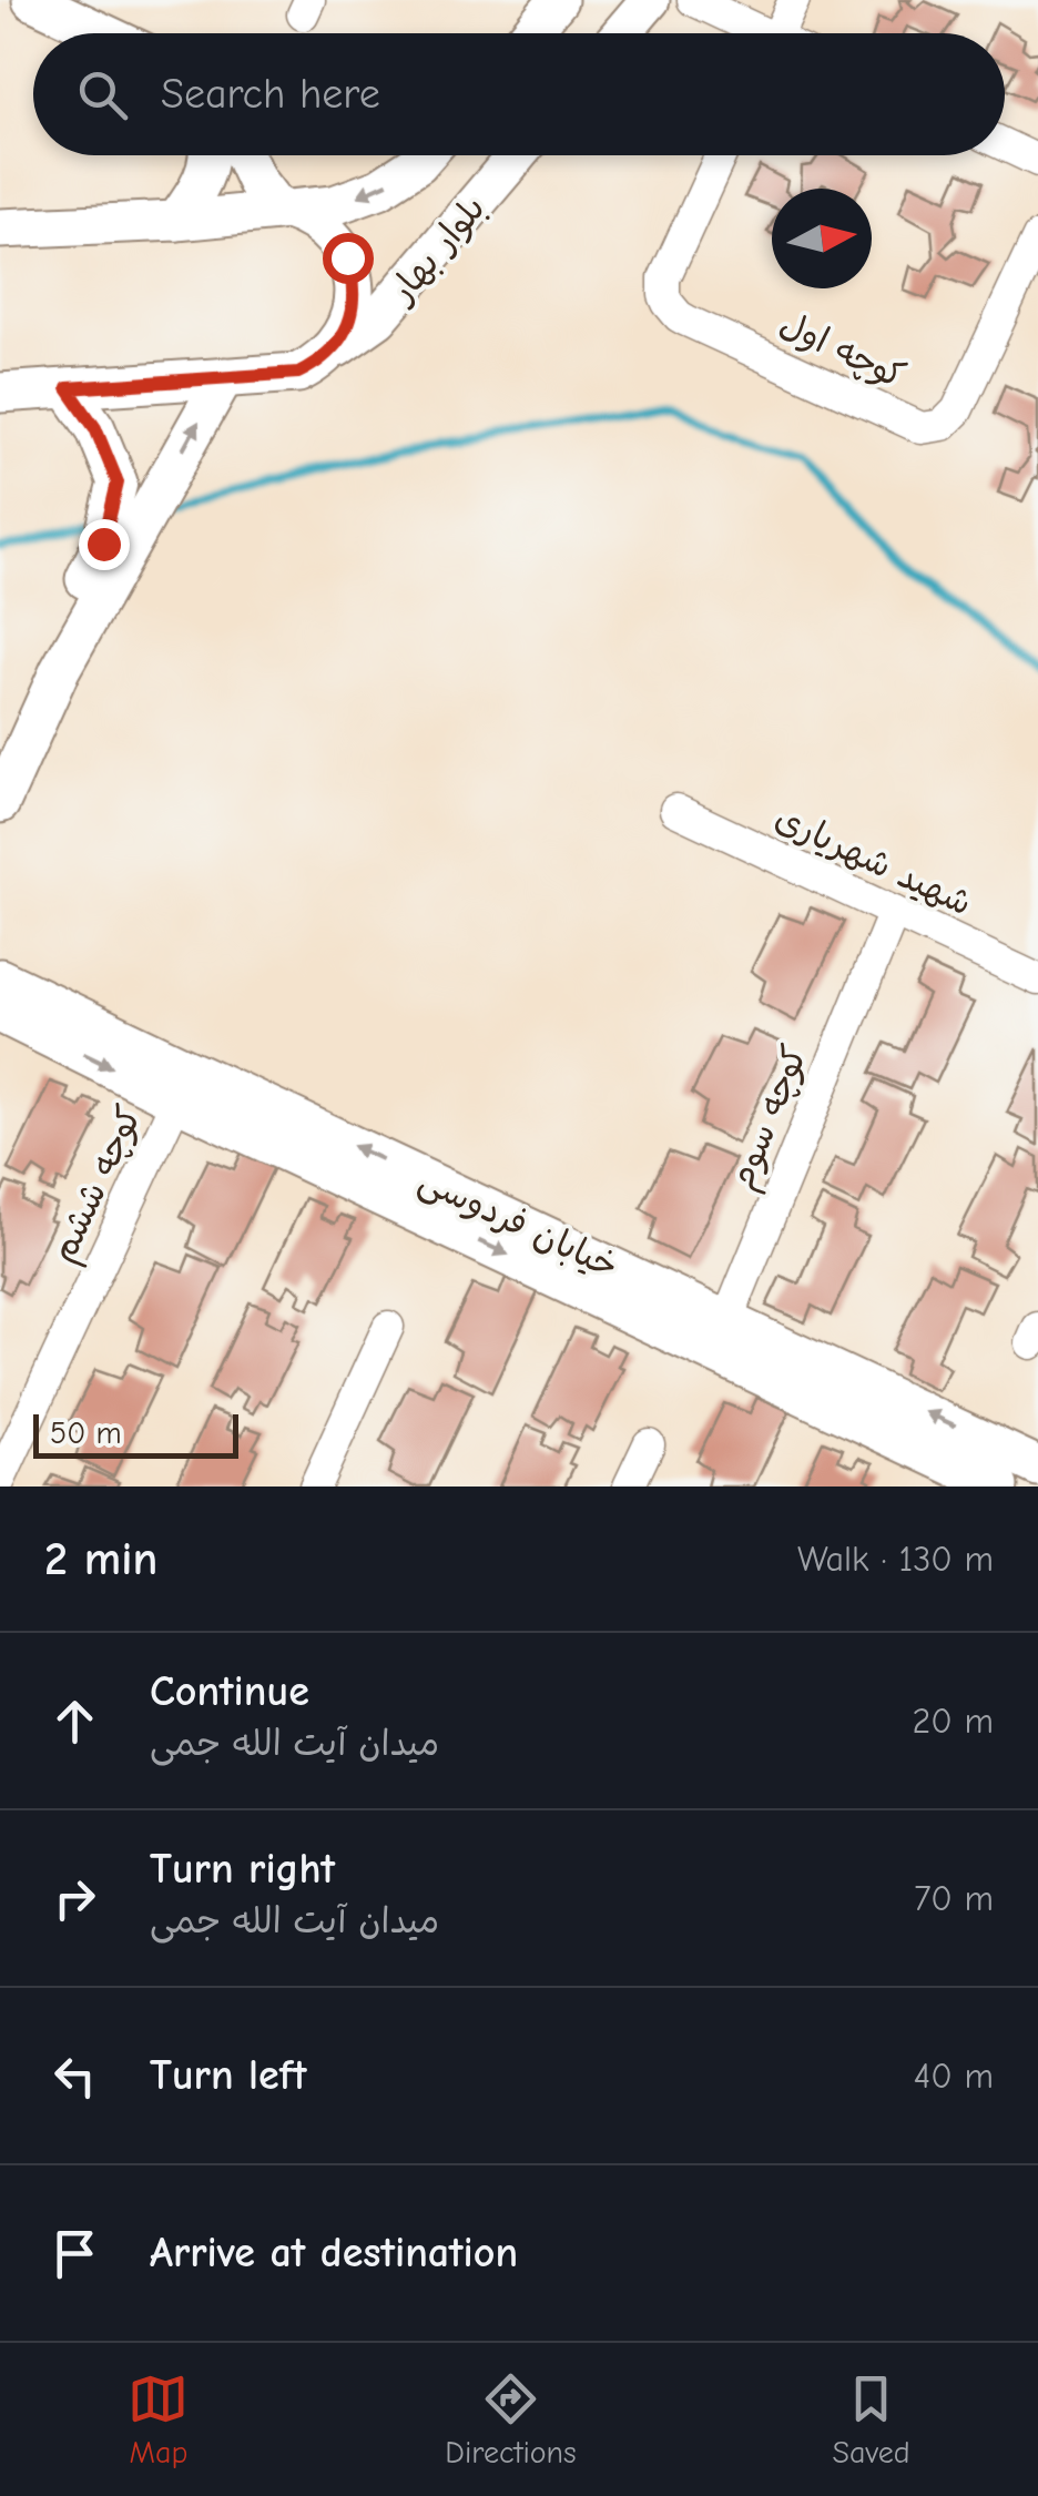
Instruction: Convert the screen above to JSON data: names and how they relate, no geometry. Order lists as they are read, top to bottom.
{
  "streets": {
    "street": [
      "بلوار بهار",
      "کوچه اول",
      "شهید شهریاری",
      "کوچه سوم",
      "کوچه ششم",
      "خیابان فردوسی"
    ]
  },
  "crossings": [
    ["شهید شهریاری", "کوچه سوم"],
    ["کوچه سوم", "خیابان فردوسی"],
    ["کوچه ششم", "خیابان فردوسی"]
  ],
  "scale_bar": "50 m",
  "north": "right",
  "page": {
    "search": "Search here",
    "scale": "50 m",
    "heading": ["2 min", "Walk · 130 m"],
    "list": [
      ["Continue", "میدان آیت الله جمی", "20 m"],
      ["Turn right", "میدان آیت الله جمی", "70 m"],
      ["Turn left", "40 m"],
      "Arrive at destination"
    ],
    "nav": ["Map", "Directions", "Saved"]
  }
}
